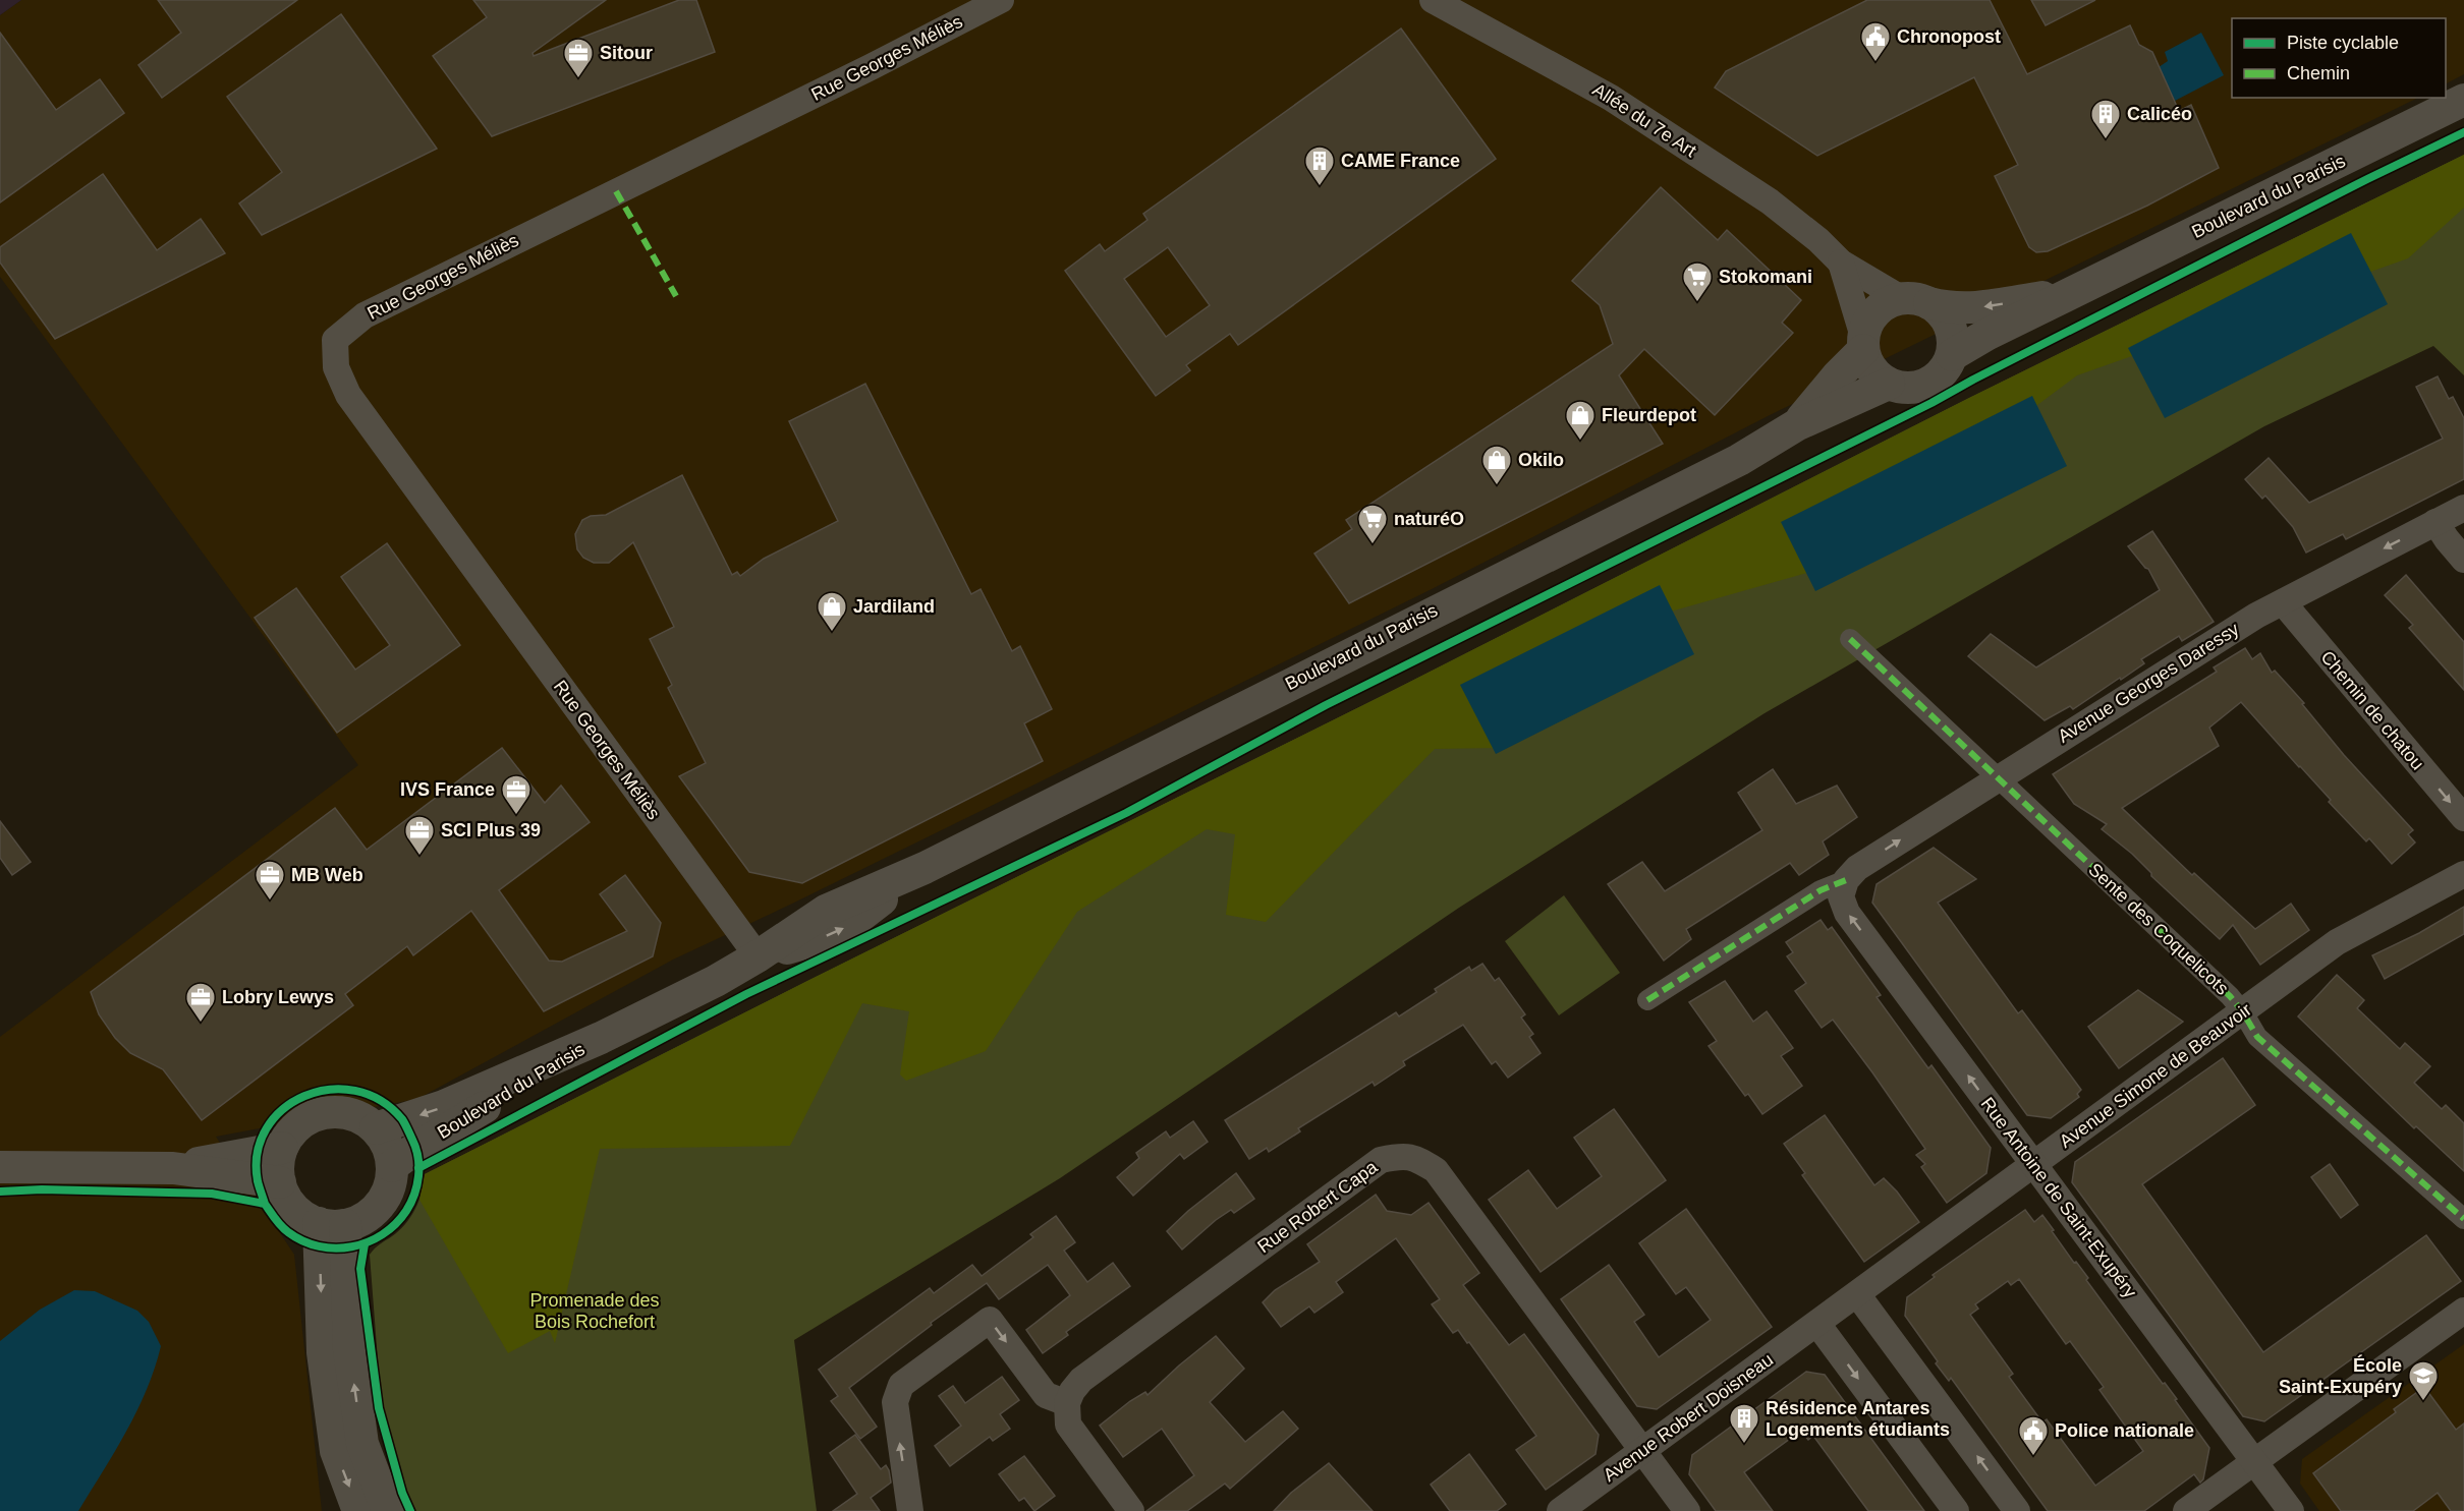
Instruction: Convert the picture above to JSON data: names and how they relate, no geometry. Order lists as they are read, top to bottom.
{
  "streets": {
    "street": [
      "Rue Georges Méliès",
      "Allée du 7e Art",
      "Boulevard du Parisis",
      "Avenue Georges Daressy",
      "Chemin de chatou",
      "Sente des Coquelicots",
      "Avenue Simone de Beauvoir",
      "Rue Antoine de Saint-Exupéry",
      "Rue Robert Capa",
      "Avenue Robert Doisneau"
    ]
  },
  "crossings": [
    ["Rue Georges Méliès", "Boulevard du Parisis"],
    ["Allée du 7e Art", "Boulevard du Parisis"],
    ["Avenue Georges Daressy", "Chemin de chatou"],
    ["Avenue Georges Daressy", "Sente des Coquelicots"],
    ["Avenue Georges Daressy", "Rue Antoine de Saint-Exupéry"],
    ["Sente des Coquelicots", "Avenue Simone de Beauvoir"],
    ["Avenue Simone de Beauvoir", "Rue Antoine de Saint-Exupéry"],
    ["Avenue Simone de Beauvoir", "Avenue Robert Doisneau"],
    ["Rue Robert Capa", "Avenue Robert Doisneau"]
  ],
  "one_way": ["Chemin de chatou", "Rue Antoine de Saint-Exupéry"],
  "parks": ["Promenade des Bois Rochefort"],
  "places": {
    "public building": ["Chronopost", "Police nationale"],
    "office": [
      "Sitour",
      "IVS France",
      "SCI Plus 39",
      "MB Web",
      "Lobry Lewys"
    ],
    "building": ["Calicéo", "CAME France", "Résidence Antares Logements étudiants"],
    "supermarket": ["Stokomani", "naturéO"],
    "shop": ["Fleurdepot", "Okilo", "Jardiland"],
    "school or university": ["École Saint-Exupéry"]
  },
  "legend": ["Piste cyclable", "Chemin"]
}
